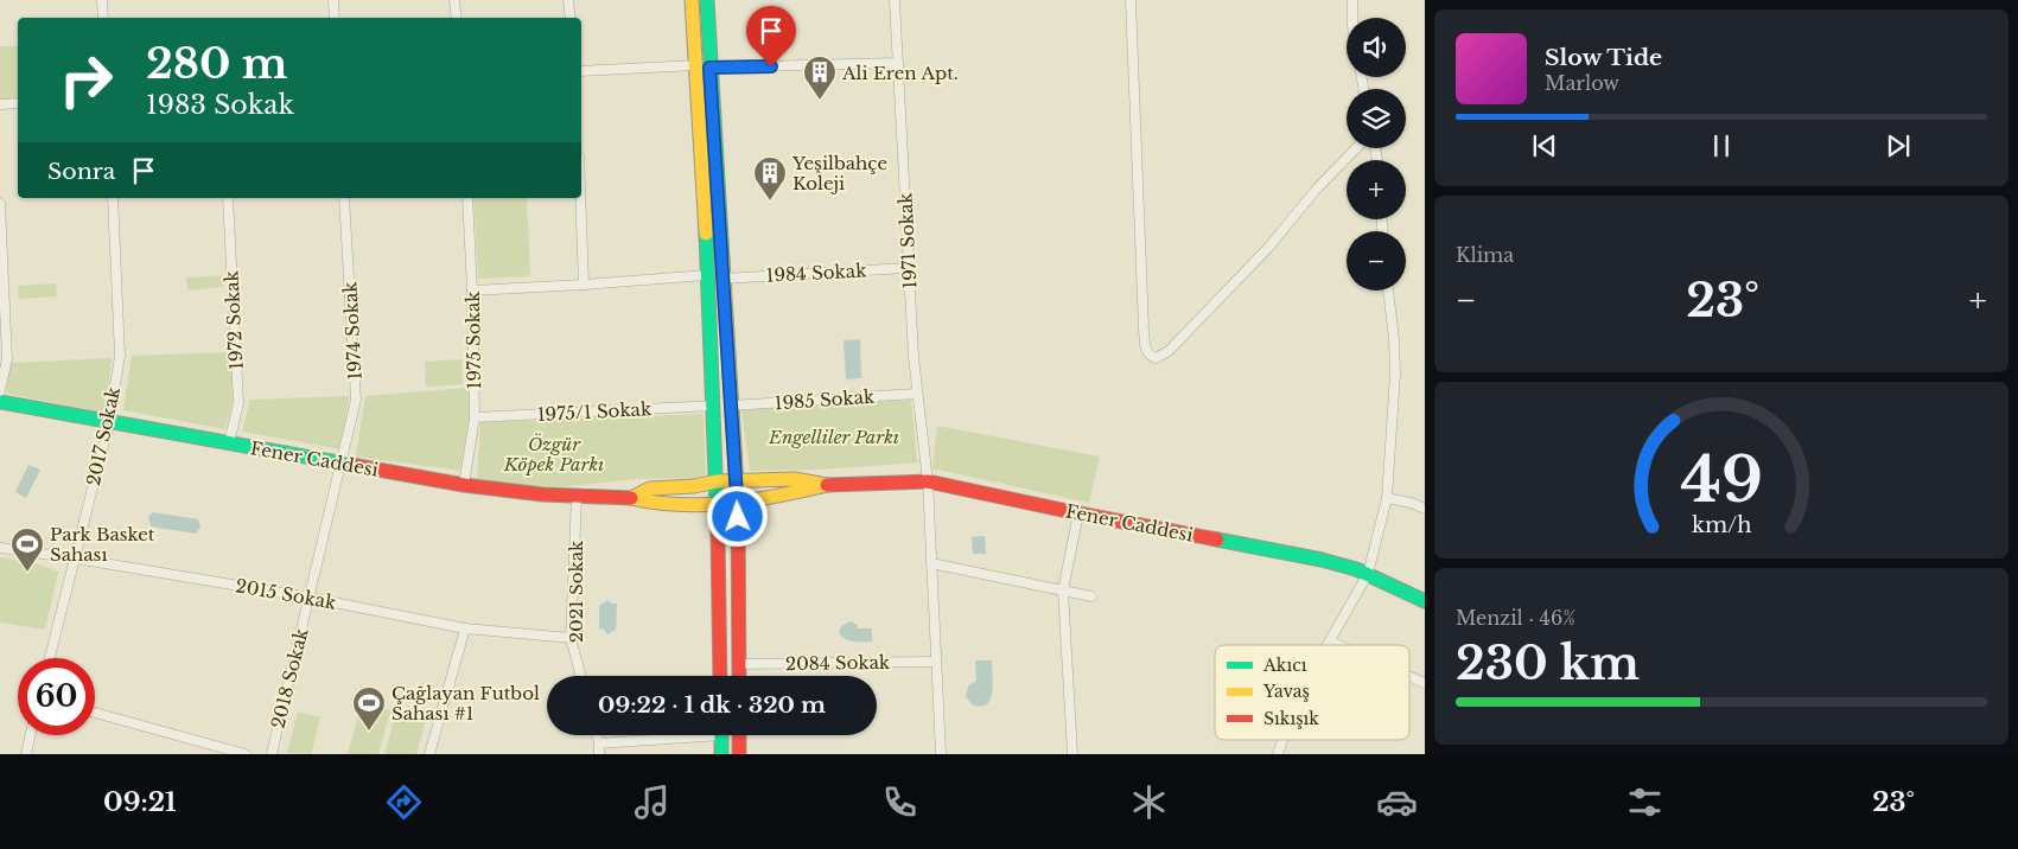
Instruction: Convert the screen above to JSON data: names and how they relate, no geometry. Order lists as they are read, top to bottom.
{
  "streets": {
    "street": [
      "1971 Sokak",
      "1984 Sokak",
      "1972 Sokak",
      "1974 Sokak",
      "1975 Sokak",
      "1985 Sokak",
      "1975/1 Sokak",
      "2017 Sokak",
      "Fener Caddesi",
      "2021 Sokak",
      "2015 Sokak",
      "2084 Sokak",
      "2018 Sokak"
    ]
  },
  "crossings": [
    ["1971 Sokak", "1984 Sokak"],
    ["1971 Sokak", "1985 Sokak"],
    ["1971 Sokak", "Fener Caddesi"],
    ["1971 Sokak", "2084 Sokak"],
    ["1972 Sokak", "Fener Caddesi"],
    ["1974 Sokak", "Fener Caddesi"],
    ["1974 Sokak", "2018 Sokak"],
    ["1975 Sokak", "1975/1 Sokak"],
    ["1975 Sokak", "Fener Caddesi"],
    ["2017 Sokak", "Fener Caddesi"],
    ["2017 Sokak", "2015 Sokak"],
    ["Fener Caddesi", "2021 Sokak"],
    ["Fener Caddesi", "2018 Sokak"],
    ["2021 Sokak", "2015 Sokak"],
    ["2015 Sokak", "2018 Sokak"]
  ],
  "parks": ["Engelliler Parkı", "Özgür Köpek Parkı"],
  "places": {
    "building": ["Ali Eren Apt.", "Yeşilbahçe Koleji"],
    "sports": ["Park Basket Sahası", "Çağlayan Futbol Sahası #1"]
  },
  "legend": ["Akıcı", "Yavaş", "Sıkışık"],
  "page": {
    "map_buttons": ["+", "−"],
    "turn": ["280 m", "1983 Sokak"],
    "song": ["Slow Tide", "Marlow"],
    "then": "Sonra",
    "tile": [
      "Klima",
      ["Menzil · 46%", "230 km"]
    ],
    "heat": ["−", "23°", "+"],
    "limit": "60",
    "trip": "09:22 · 1 dk · 320 m",
    "tabs": ["09:21", "23°"],
    "gauge": ["49", "km/h"]
  }
}
